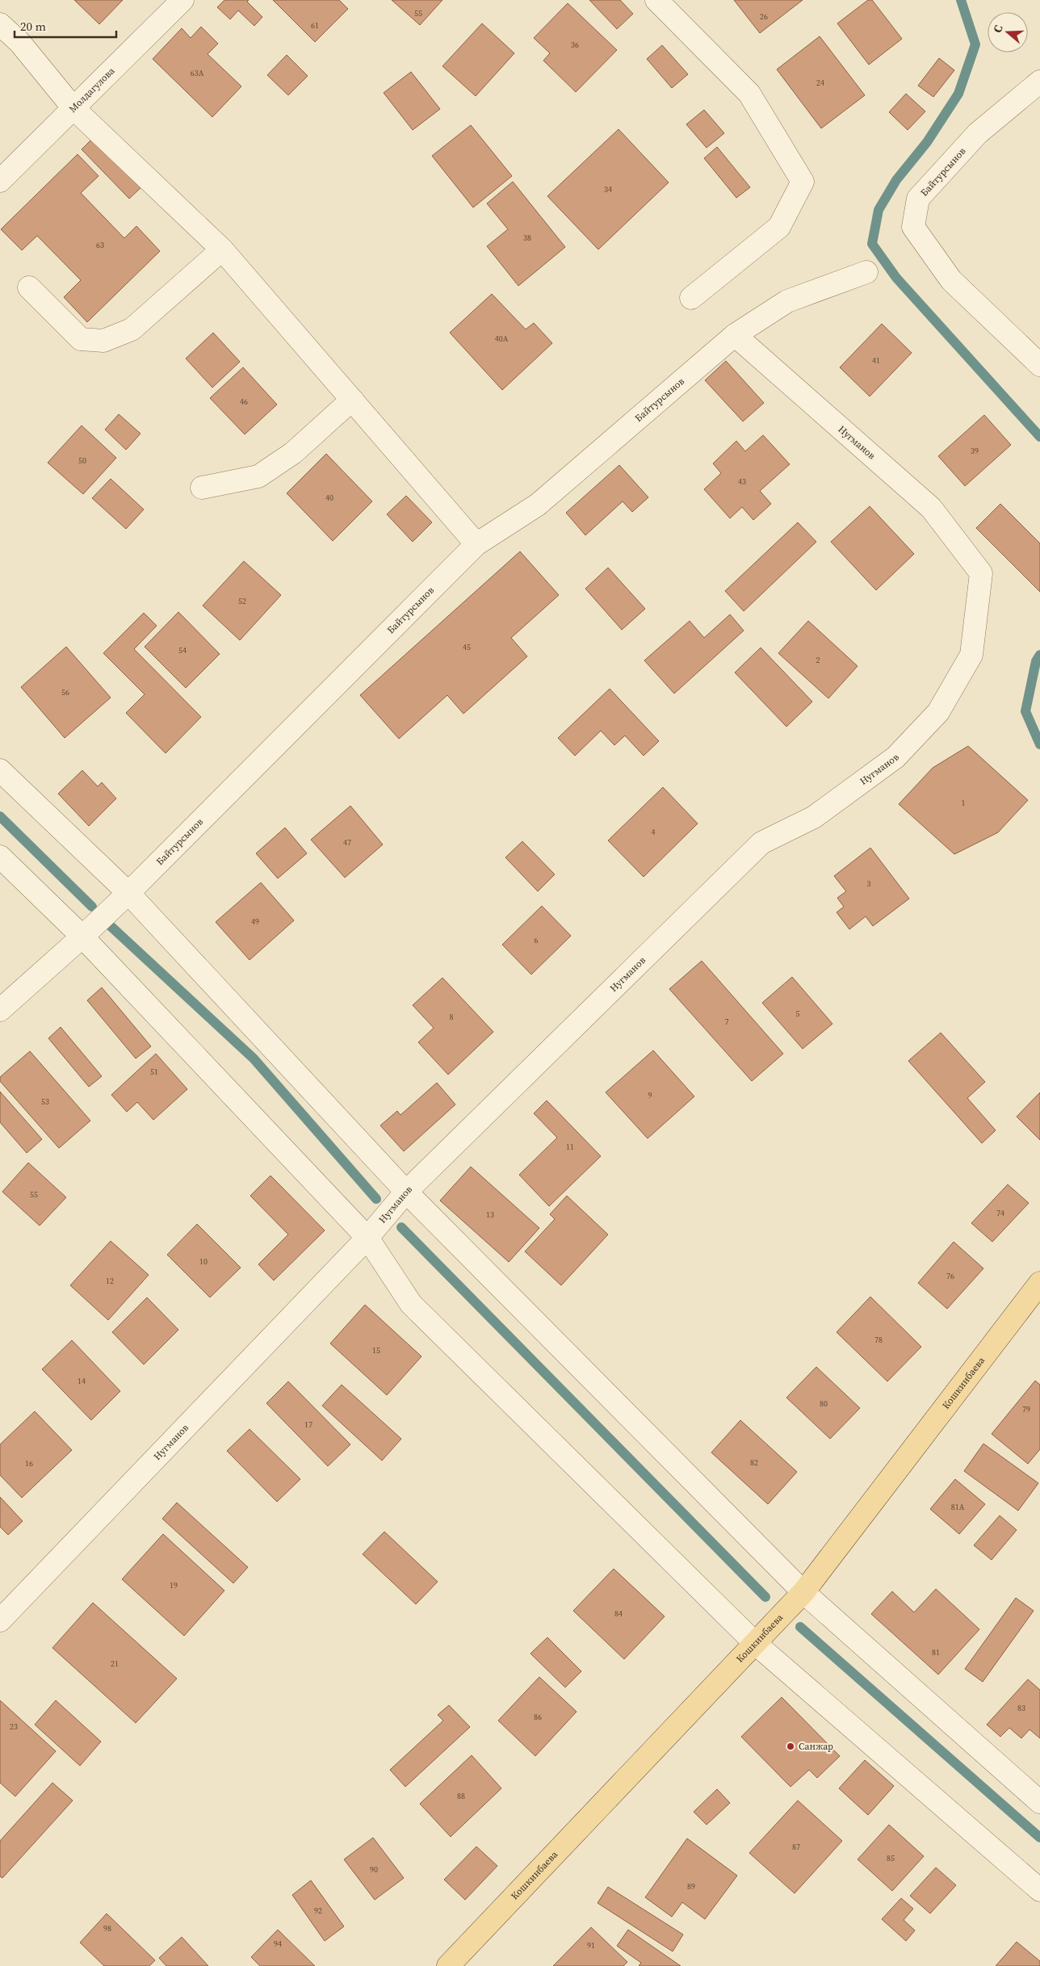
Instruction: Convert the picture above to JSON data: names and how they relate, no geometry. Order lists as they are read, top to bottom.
{
  "streets": {
    "main road": ["Кошкинбаева"],
    "street": ["Молдагулова", "Байтурсынов", "Нугманов"]
  },
  "crossings": [
    ["Байтурсынов", "Нугманов"]
  ],
  "places": ["Санжар"],
  "house_numbers": [
    "55",
    "26",
    "61",
    "36",
    "63А",
    "24",
    "34",
    "38",
    "63",
    "40А",
    "41",
    "46",
    "39",
    "50",
    "43",
    "40",
    "52",
    "45",
    "54",
    "2",
    "56",
    "1",
    "4",
    "47",
    "3",
    "49",
    "6",
    "5",
    "8",
    "7",
    "51",
    "9",
    "53",
    "11",
    "55",
    "74",
    "13",
    "10",
    "76",
    "12",
    "78",
    "15",
    "14",
    "80",
    "79",
    "17",
    "82",
    "16",
    "81A",
    "19",
    "84",
    "81",
    "21",
    "83",
    "86",
    "23",
    "88",
    "87",
    "85",
    "90",
    "89",
    "92",
    "98",
    "94",
    "91"
  ],
  "scale_bar": "20 m",
  "north": "left"
}
